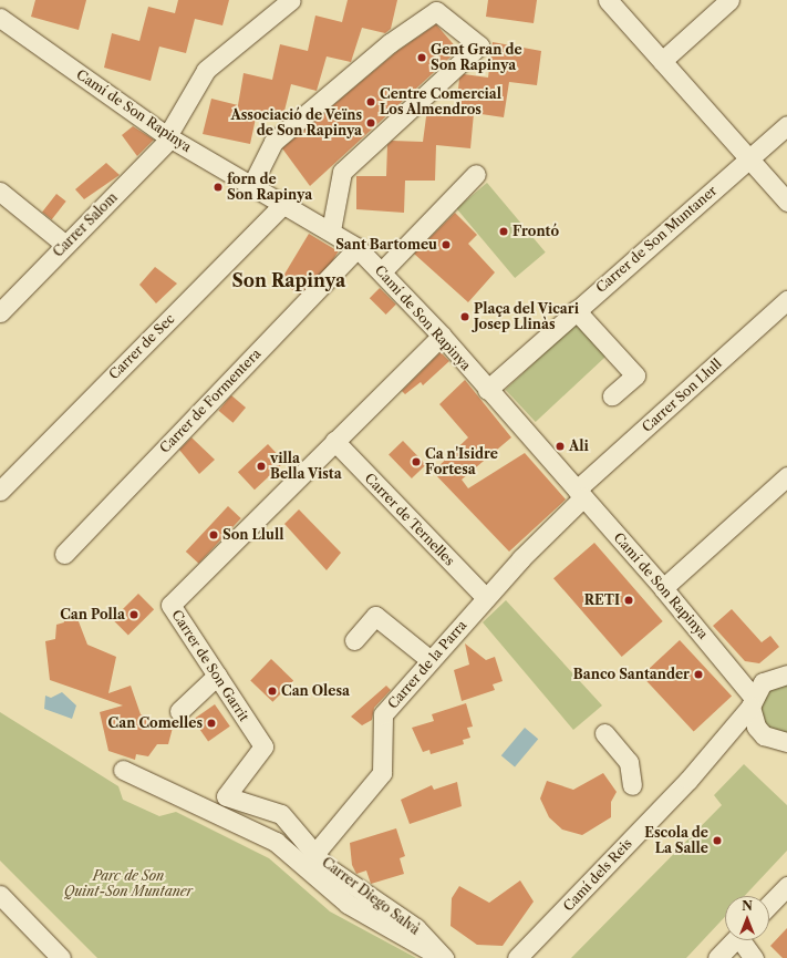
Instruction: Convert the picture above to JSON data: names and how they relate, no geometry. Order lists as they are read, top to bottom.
{
  "streets": {
    "street": [
      "Camí de Son Rapinya",
      "Carrer Salom",
      "Carrer de Son Muntaner",
      "Carrer de Sec",
      "Carrer Son Llull",
      "Carrer de Formentera",
      "Carrer de Ternelles",
      "Carrer de la Parra",
      "Carrer de Son Garrit",
      "Camí dels Reis",
      "Carrer Diego Salvà"
    ]
  },
  "crossings": [
    ["Camí de Son Rapinya", "Carrer Salom"],
    ["Camí de Son Rapinya", "Carrer de Son Muntaner"],
    ["Camí de Son Rapinya", "Carrer de Sec"],
    ["Camí de Son Rapinya", "Carrer Son Llull"],
    ["Camí de Son Rapinya", "Carrer de Formentera"],
    ["Camí de Son Rapinya", "Carrer de la Parra"],
    ["Camí de Son Rapinya", "Carrer de Son Garrit"],
    ["Camí de Son Rapinya", "Camí dels Reis"],
    ["Carrer Son Llull", "Carrer de la Parra"],
    ["Carrer de Ternelles", "Carrer de la Parra"],
    ["Carrer de Ternelles", "Carrer de Son Garrit"],
    ["Carrer de la Parra", "Carrer de Son Garrit"],
    ["Carrer de la Parra", "Carrer Diego Salvà"],
    ["Carrer de Son Garrit", "Carrer Diego Salvà"]
  ],
  "districts": ["Son Rapinya"],
  "parks": ["Parc de Son Quint-Son Muntaner"],
  "places": [
    "Gent Gran de Son Rapinya",
    "Centre Comercial Los Almendros",
    "Associació de Veïns de Son Rapinya",
    "forn de Son Rapinya",
    "Frontó",
    "Sant Bartomeu",
    "Plaça del Vicari Josep Llinàs",
    "Ali",
    "Ca n'Isidre Fortesa",
    "villa Bella Vista",
    "Son Llull",
    "RETI",
    "Can Polla",
    "Banco Santander",
    "Can Olesa",
    "Can Comelles",
    "Escola de La Salle"
  ],
  "north": "top"
}
